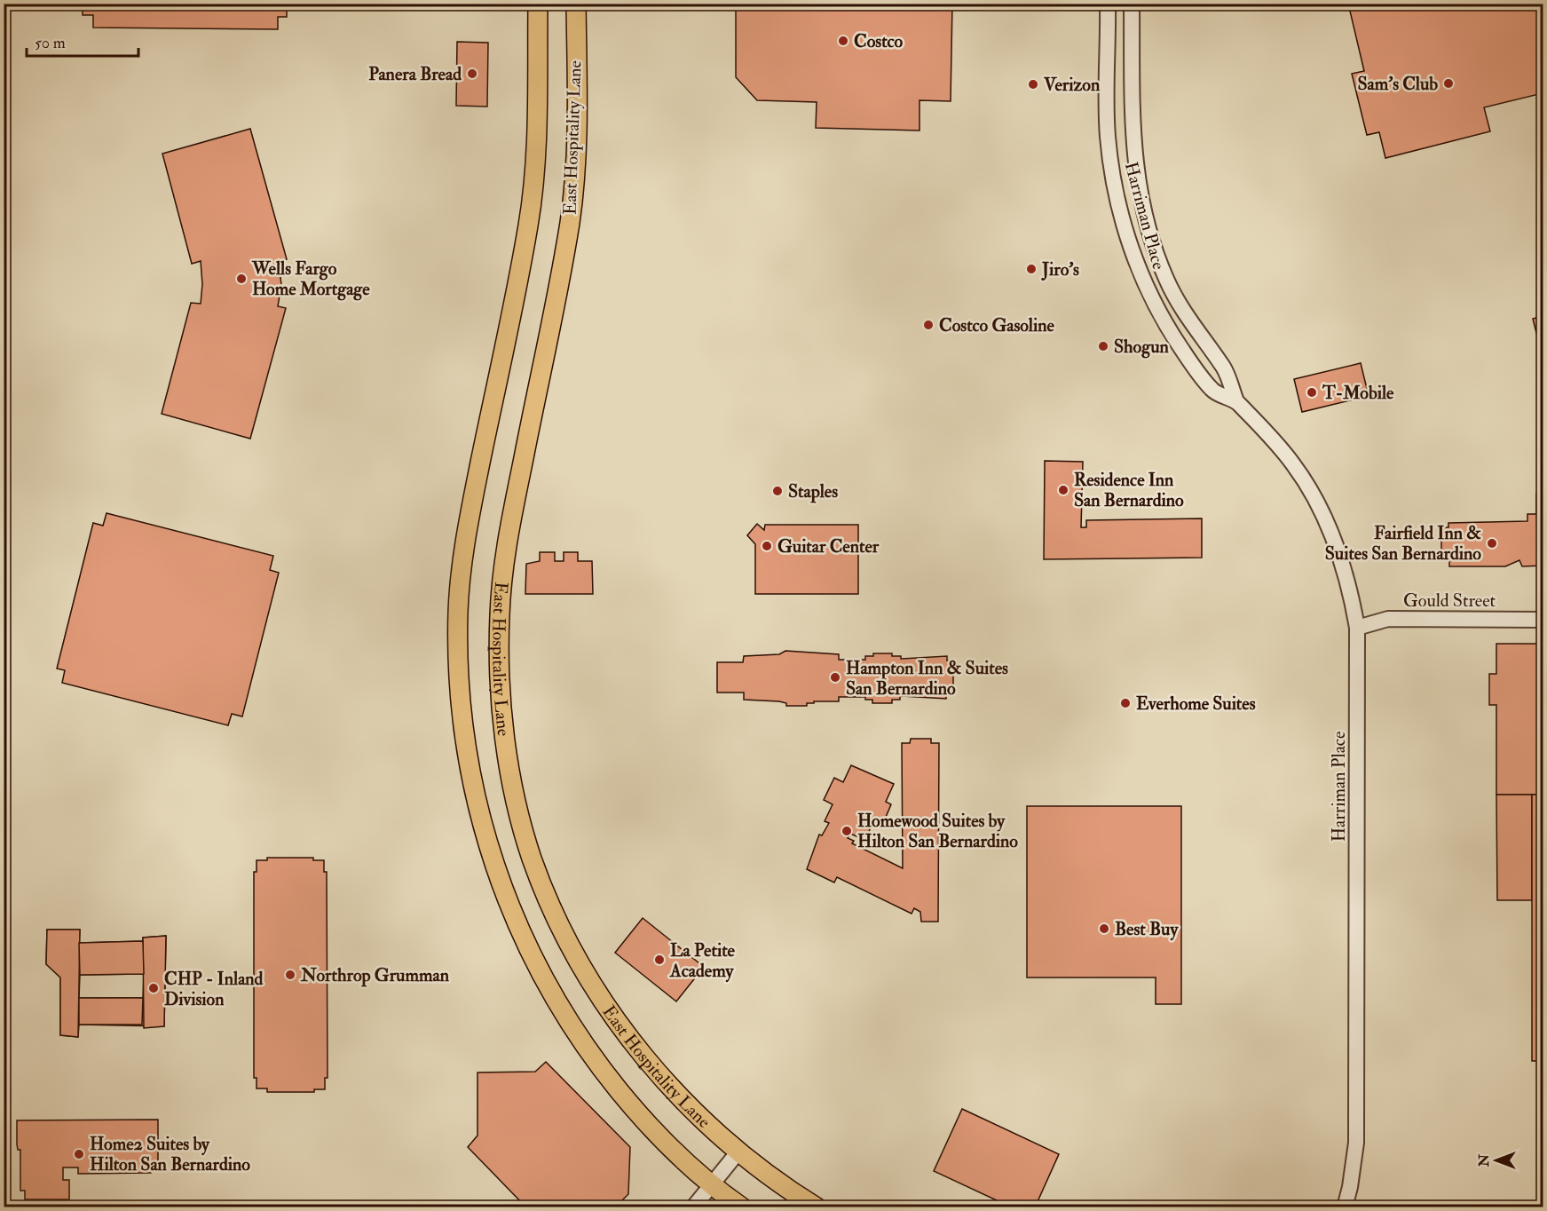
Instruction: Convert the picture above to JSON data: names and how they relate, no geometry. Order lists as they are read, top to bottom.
{
  "streets": {
    "main road": ["East Hospitality Lane"],
    "street": ["Harriman Place", "Gould Street"]
  },
  "crossings": [
    ["Harriman Place", "Gould Street"]
  ],
  "places": [
    "Costco",
    "Panera Bread",
    "Sam's Club",
    "Verizon",
    "Jiro's",
    "Wells Fargo Home Mortgage",
    "Costco Gasoline",
    "Shogun",
    "T-Mobile",
    "Residence Inn San Bernardino",
    "Staples",
    "Fairfield Inn & Suites San Bernardino",
    "Guitar Center",
    "Hampton Inn & Suites San Bernardino",
    "Everhome Suites",
    "Homewood Suites by Hilton San Bernardino",
    "Best Buy",
    "La Petite Academy",
    "Northrop Grumman",
    "CHP - Inland Division",
    "Home2 Suites by Hilton San Bernardino"
  ],
  "scale_bar": "50 m",
  "north": "left"
}
